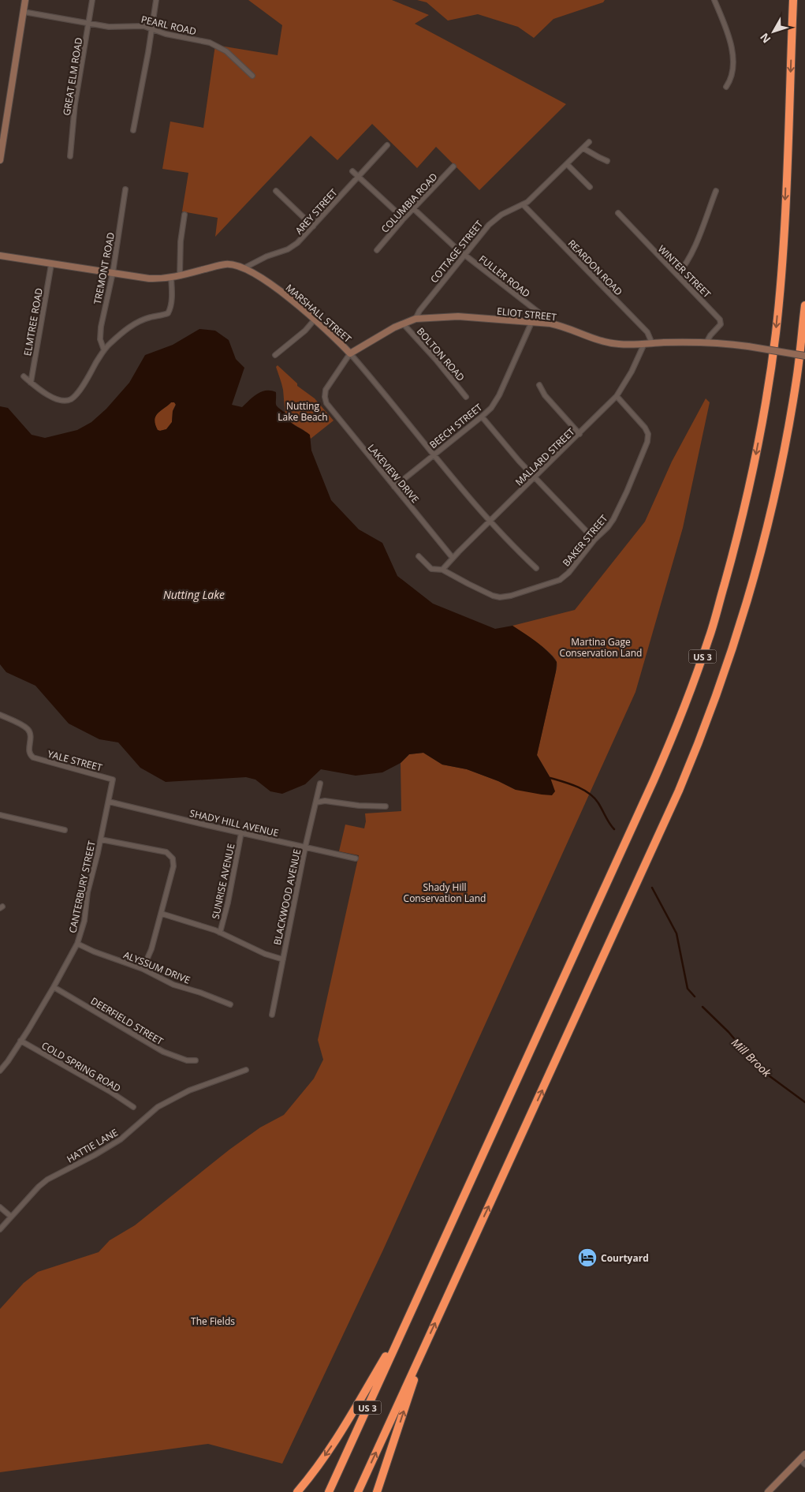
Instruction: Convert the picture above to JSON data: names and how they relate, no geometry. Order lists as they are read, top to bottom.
{
  "streets": {
    "highway": ["US 3"],
    "street": [
      "PEARL ROAD",
      "GREAT ELM ROAD",
      "COLUMBIA ROAD",
      "AREY STREET",
      "COTTAGE STREET",
      "REARDON ROAD",
      "TREMONT ROAD",
      "WINTER STREET",
      "FULLER ROAD",
      "MARSHALL STREET",
      "ELIOT STREET",
      "ELMTREE ROAD",
      "BOLTON ROAD",
      "BEECH STREET",
      "MALLARD STREET",
      "LAKEVIEW DRIVE",
      "BAKER STREET",
      "YALE STREET",
      "SHADY HILL AVENUE",
      "SUNRISE AVENUE",
      "CANTERBURY STREET",
      "BLACKWOOD AVENUE",
      "ALYSSUM DRIVE",
      "DEERFIELD STREET",
      "COLD SPRING ROAD",
      "HATTIE LANE"
    ]
  },
  "crossings": [
    ["PEARL ROAD", "GREAT ELM ROAD"],
    ["COLUMBIA ROAD", "FULLER ROAD"],
    ["AREY STREET", "MARSHALL STREET"],
    ["COTTAGE STREET", "REARDON ROAD"],
    ["COTTAGE STREET", "FULLER ROAD"],
    ["COTTAGE STREET", "ELIOT STREET"],
    ["REARDON ROAD", "ELIOT STREET"],
    ["TREMONT ROAD", "MARSHALL STREET"],
    ["WINTER STREET", "ELIOT STREET"],
    ["FULLER ROAD", "ELIOT STREET"],
    ["MARSHALL STREET", "ELIOT STREET"],
    ["MARSHALL STREET", "ELMTREE ROAD"],
    ["MARSHALL STREET", "BEECH STREET"],
    ["MARSHALL STREET", "MALLARD STREET"],
    ["ELIOT STREET", "BOLTON ROAD"],
    ["ELIOT STREET", "BEECH STREET"],
    ["ELIOT STREET", "MALLARD STREET"],
    ["ELIOT STREET", "LAKEVIEW DRIVE"],
    ["BEECH STREET", "LAKEVIEW DRIVE"],
    ["MALLARD STREET", "LAKEVIEW DRIVE"],
    ["MALLARD STREET", "BAKER STREET"],
    ["YALE STREET", "CANTERBURY STREET"],
    ["SHADY HILL AVENUE", "SUNRISE AVENUE"],
    ["SHADY HILL AVENUE", "CANTERBURY STREET"],
    ["SHADY HILL AVENUE", "BLACKWOOD AVENUE"],
    ["CANTERBURY STREET", "ALYSSUM DRIVE"],
    ["CANTERBURY STREET", "DEERFIELD STREET"],
    ["CANTERBURY STREET", "COLD SPRING ROAD"]
  ],
  "water": ["Nutting Lake", "Mill Brook"],
  "parks": [
    "Nutting Lake Beach",
    "Martina Gage Conservation Land",
    "Shady Hill Conservation Land",
    "The Fields"
  ],
  "places": {
    "hotel": ["Courtyard"]
  },
  "north": "bottom left"
}
